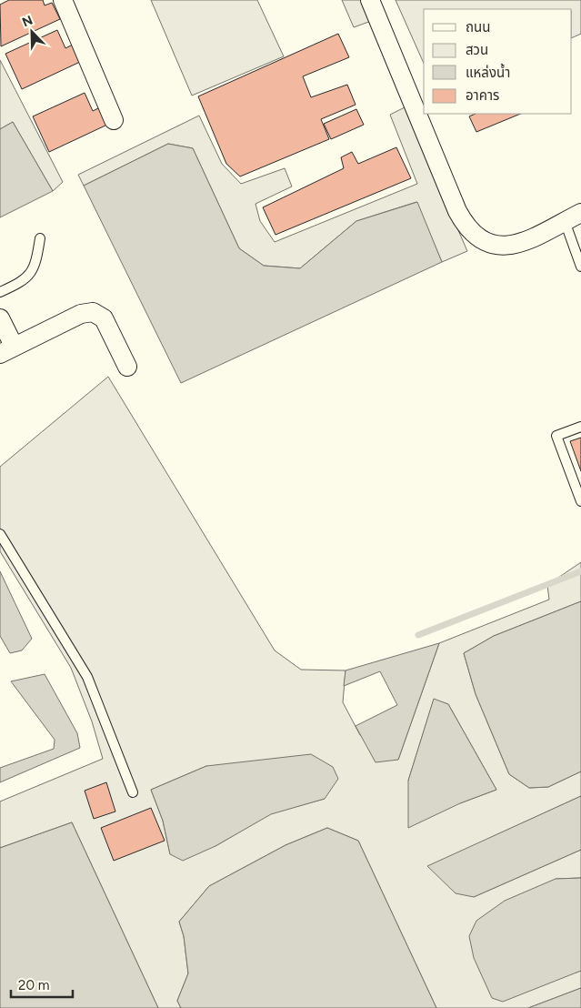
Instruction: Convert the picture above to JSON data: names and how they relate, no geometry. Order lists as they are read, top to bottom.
{
  "legend": [
    "ถนน",
    "สวน",
    "แหล่งน้ำ",
    "อาคาร"
  ],
  "scale_bar": "20 m",
  "north": "top left"
}
